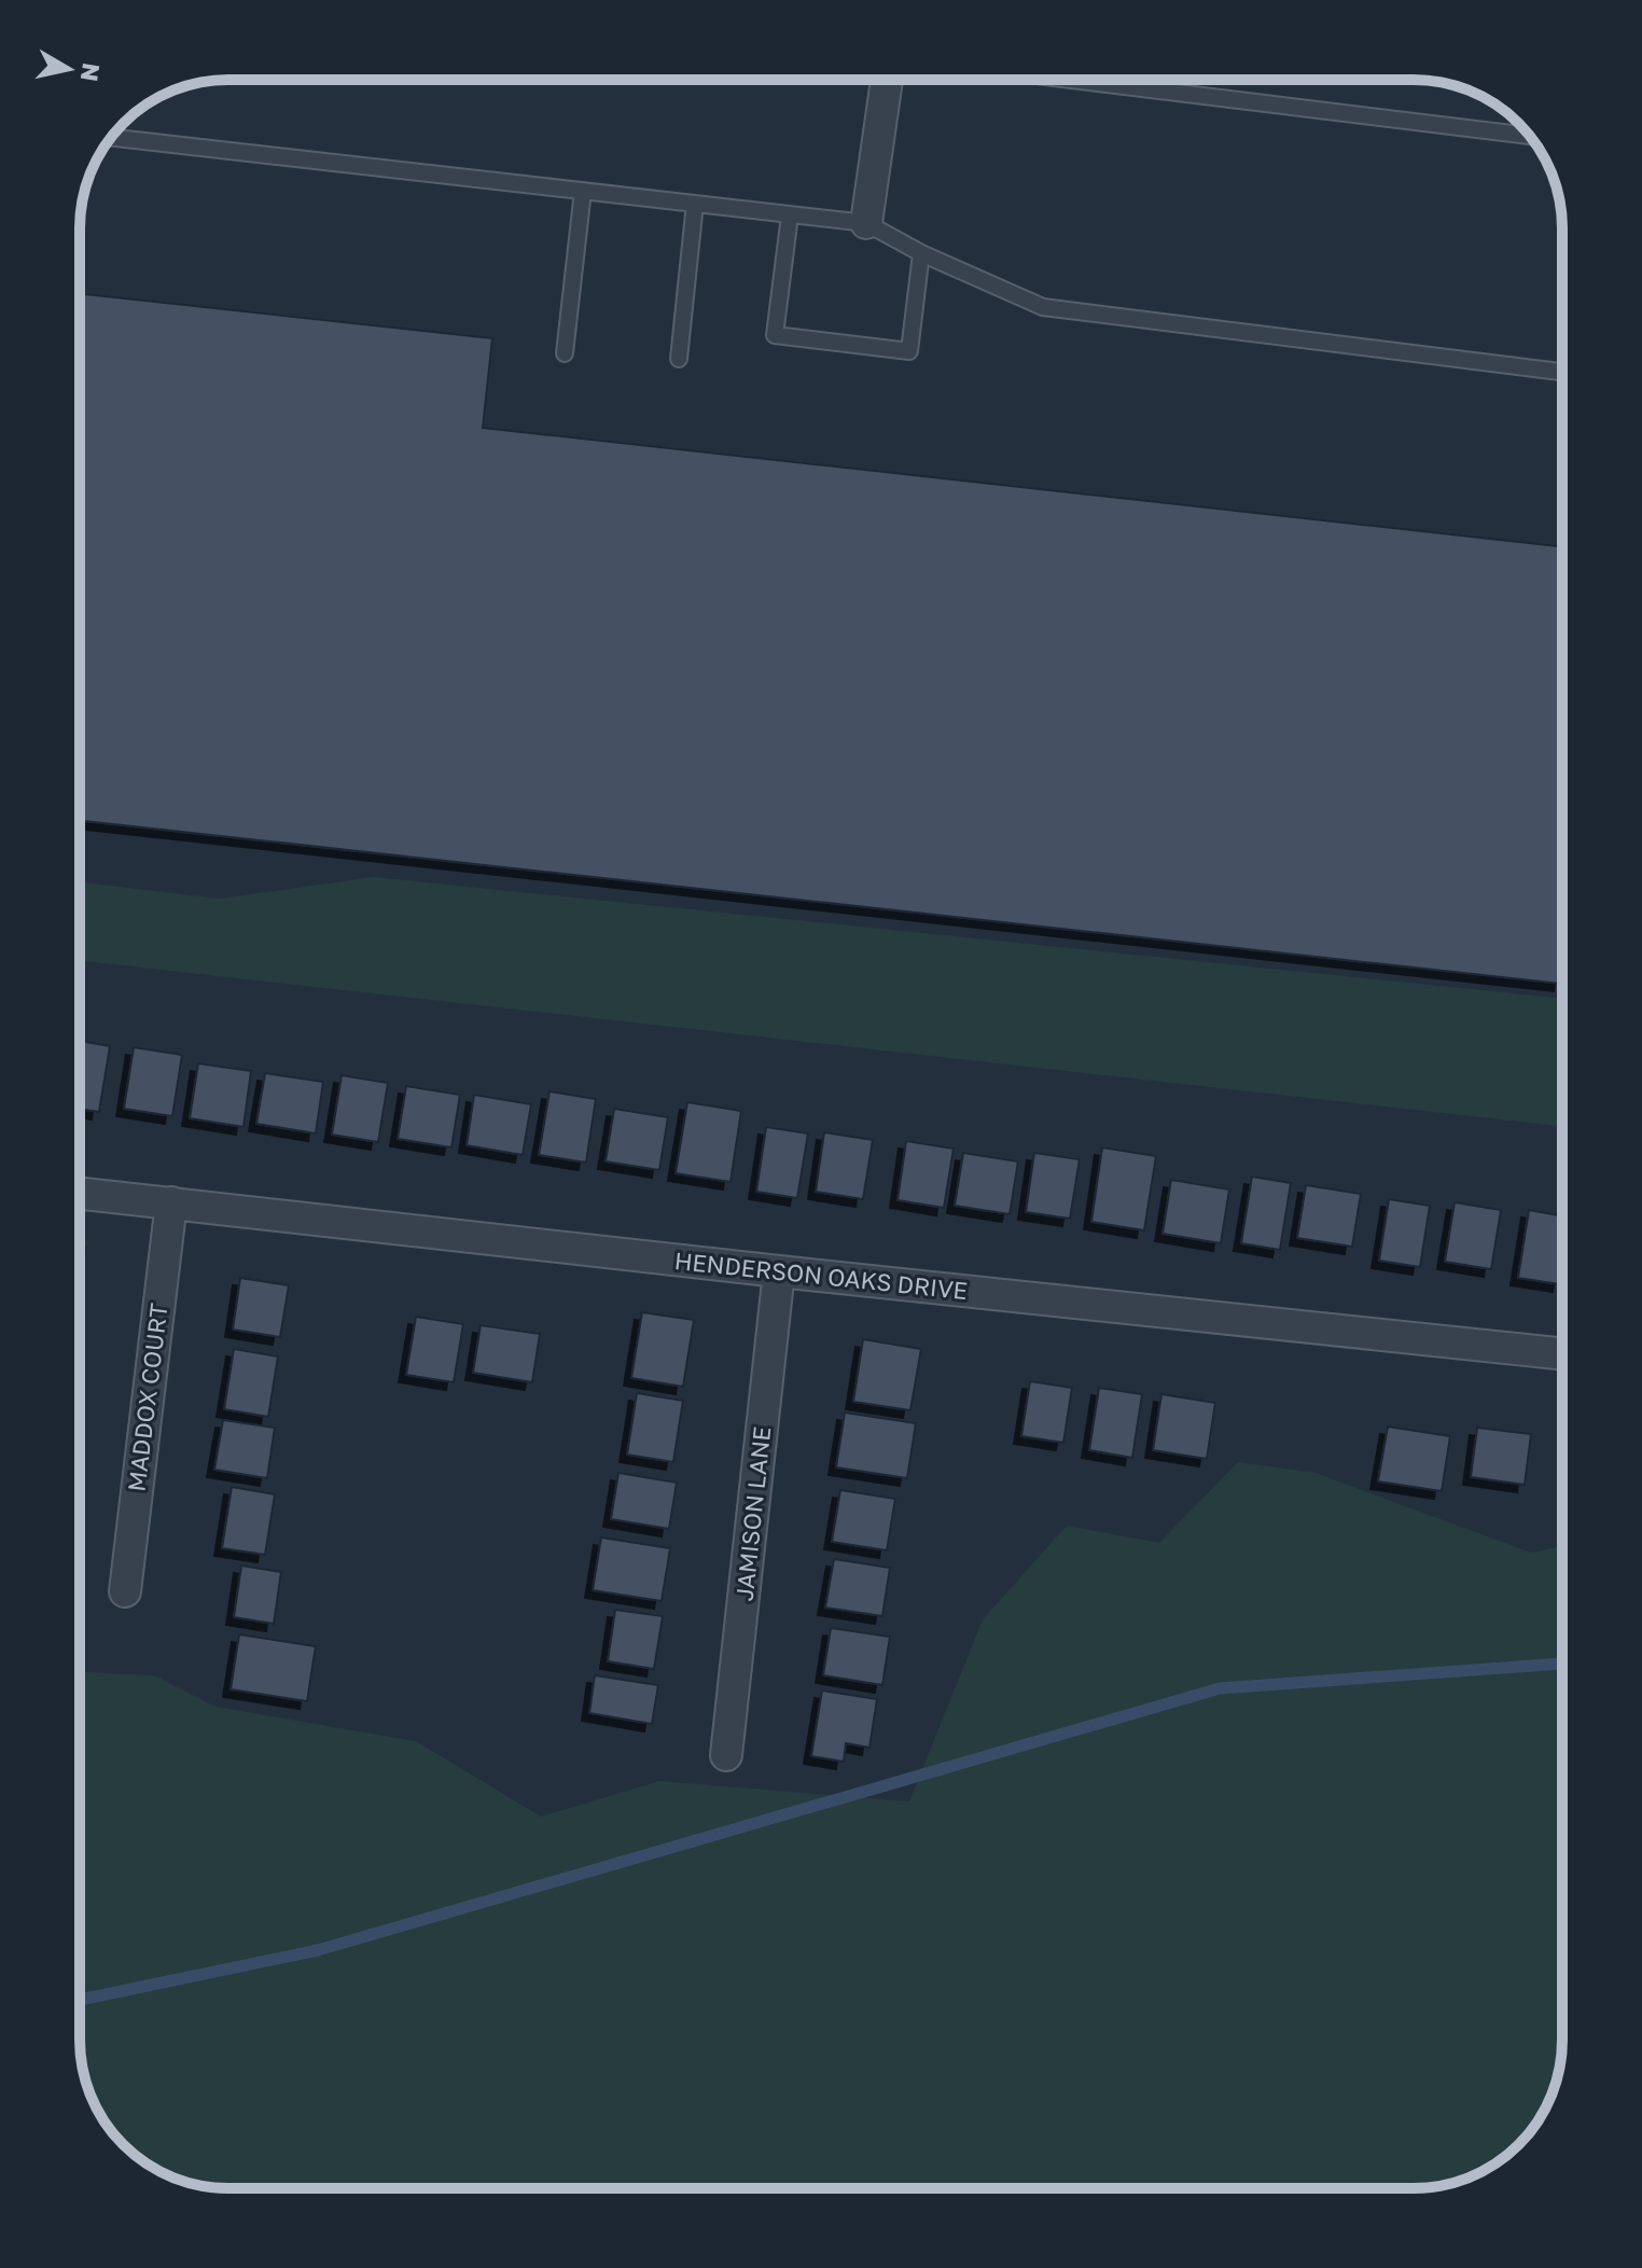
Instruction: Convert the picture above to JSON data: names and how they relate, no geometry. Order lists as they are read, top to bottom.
{
  "streets": {
    "street": ["HENDERSON OAKS DRIVE", "MADDOX COURT", "JAMISON LANE"]
  },
  "crossings": [
    ["HENDERSON OAKS DRIVE", "MADDOX COURT"],
    ["HENDERSON OAKS DRIVE", "JAMISON LANE"]
  ],
  "north": "right"
}
